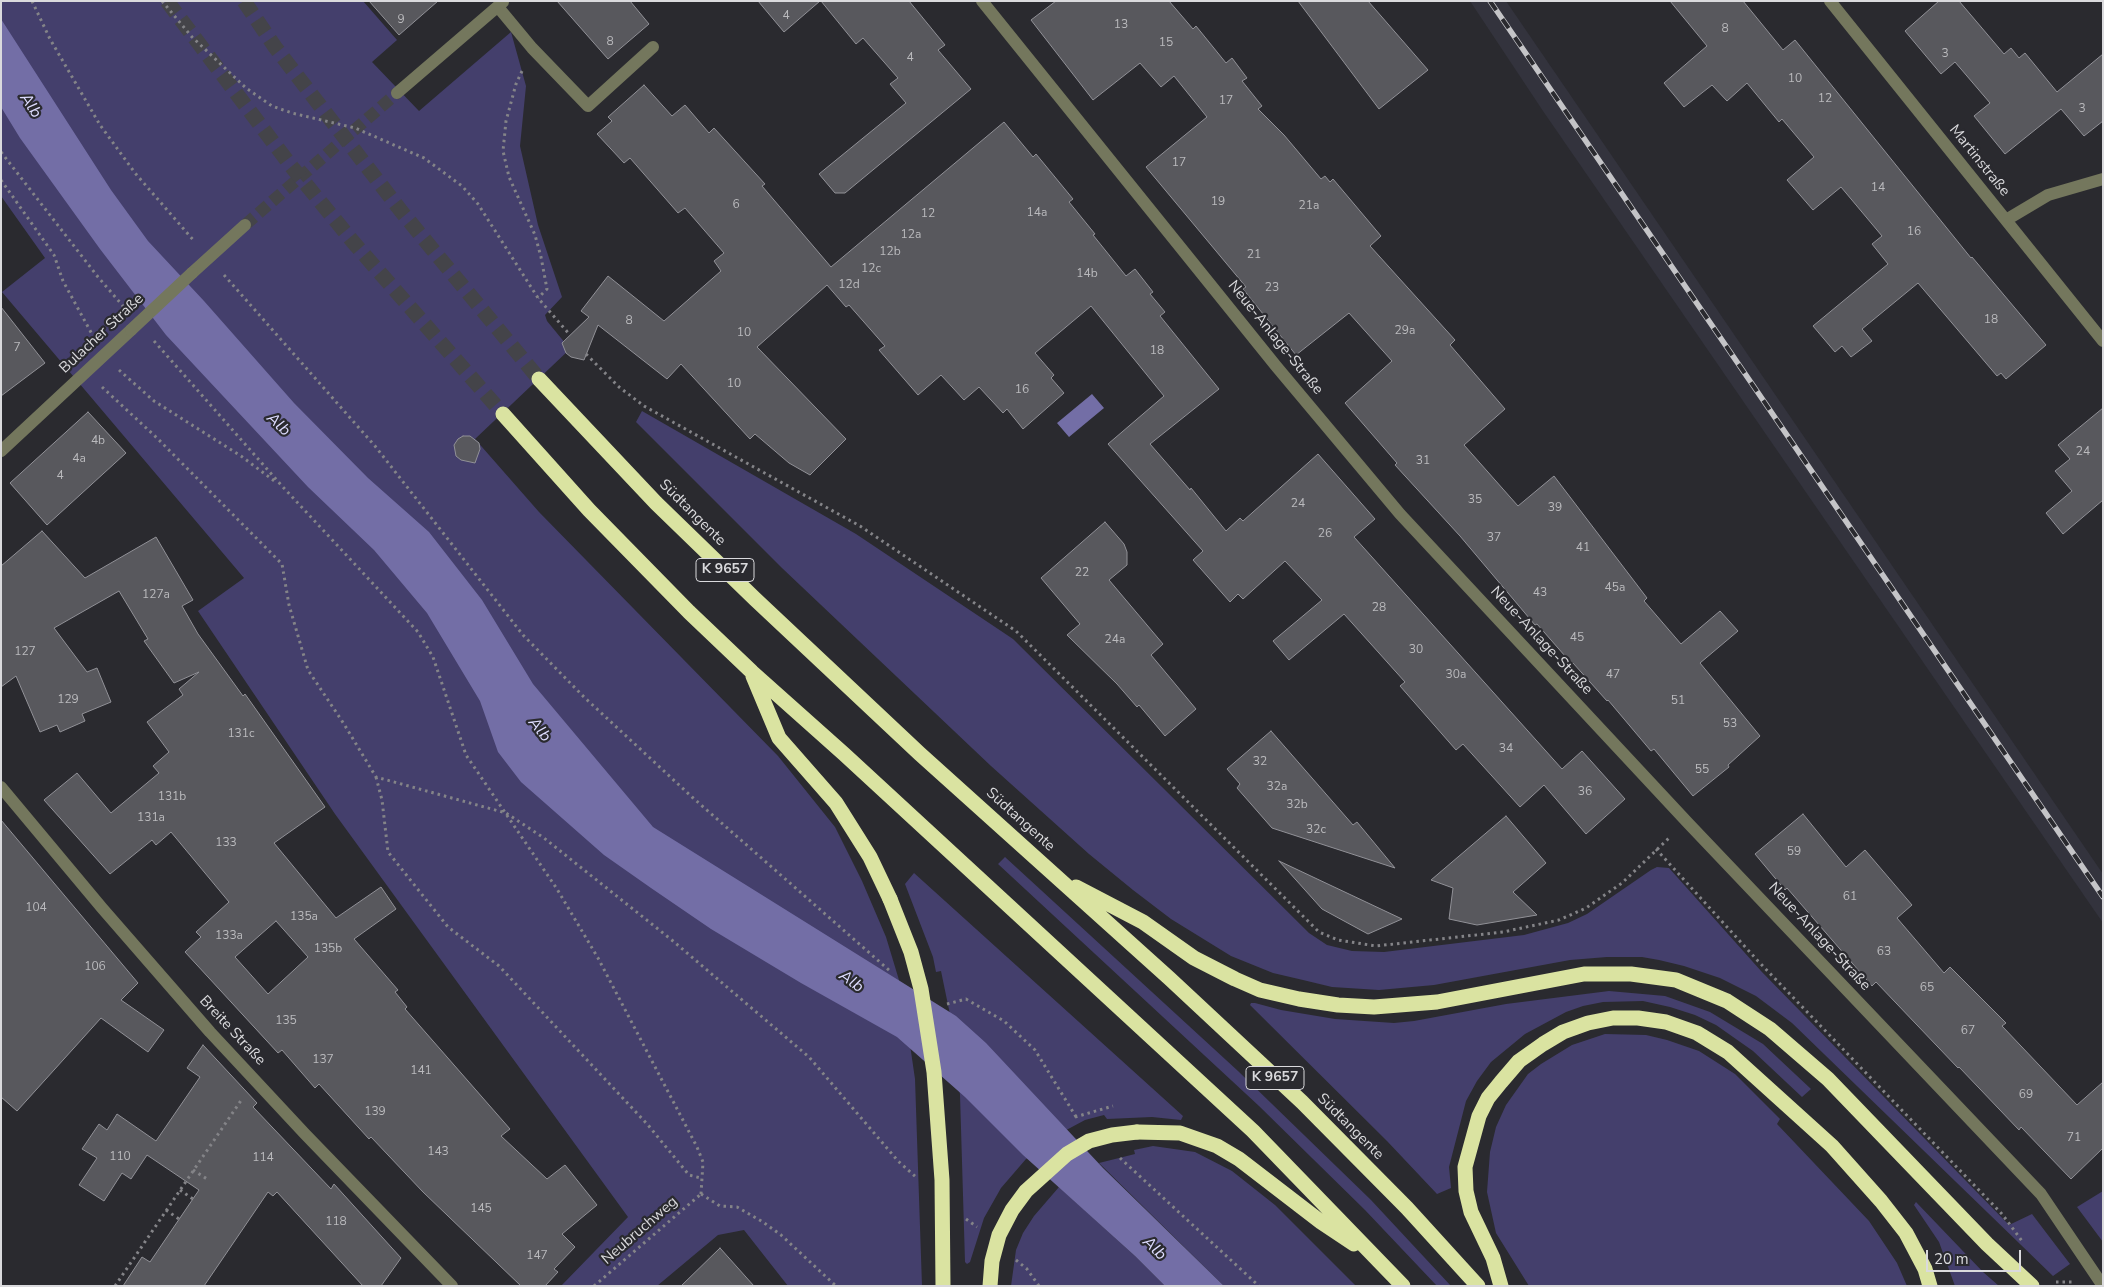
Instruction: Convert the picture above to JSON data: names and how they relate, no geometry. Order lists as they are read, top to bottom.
{
  "streets": {
    "highway": ["Südtangente", "K 9657"],
    "street": [
      "Martinstraße",
      "Bulacher Straße",
      "Neue-Anlage-Straße",
      "Breite Straße"
    ],
    "path": ["Neubruchweg"]
  },
  "water": ["Alb"],
  "house_numbers": [
    "4",
    "9",
    "13",
    "8",
    "8",
    "15",
    "3",
    "4",
    "10",
    "12",
    "17",
    "3",
    "17",
    "14",
    "19",
    "6",
    "21a",
    "14a",
    "12",
    "16",
    "12a",
    "12b",
    "21",
    "12c",
    "14b",
    "12d",
    "23",
    "18",
    "8",
    "29a",
    "10",
    "7",
    "18",
    "10",
    "16",
    "4b",
    "24",
    "4a",
    "31",
    "4",
    "35",
    "24",
    "39",
    "26",
    "37",
    "41",
    "22",
    "45a",
    "43",
    "127a",
    "28",
    "45",
    "24a",
    "30",
    "127",
    "30a",
    "47",
    "129",
    "51",
    "53",
    "131c",
    "34",
    "32",
    "55",
    "32a",
    "36",
    "131b",
    "32b",
    "131a",
    "32c",
    "133",
    "59",
    "61",
    "104",
    "135a",
    "133a",
    "135b",
    "63",
    "106",
    "65",
    "135",
    "67",
    "137",
    "141",
    "69",
    "139",
    "71",
    "143",
    "110",
    "114",
    "145",
    "118",
    "147"
  ],
  "scale_bar": "20 m"
}
